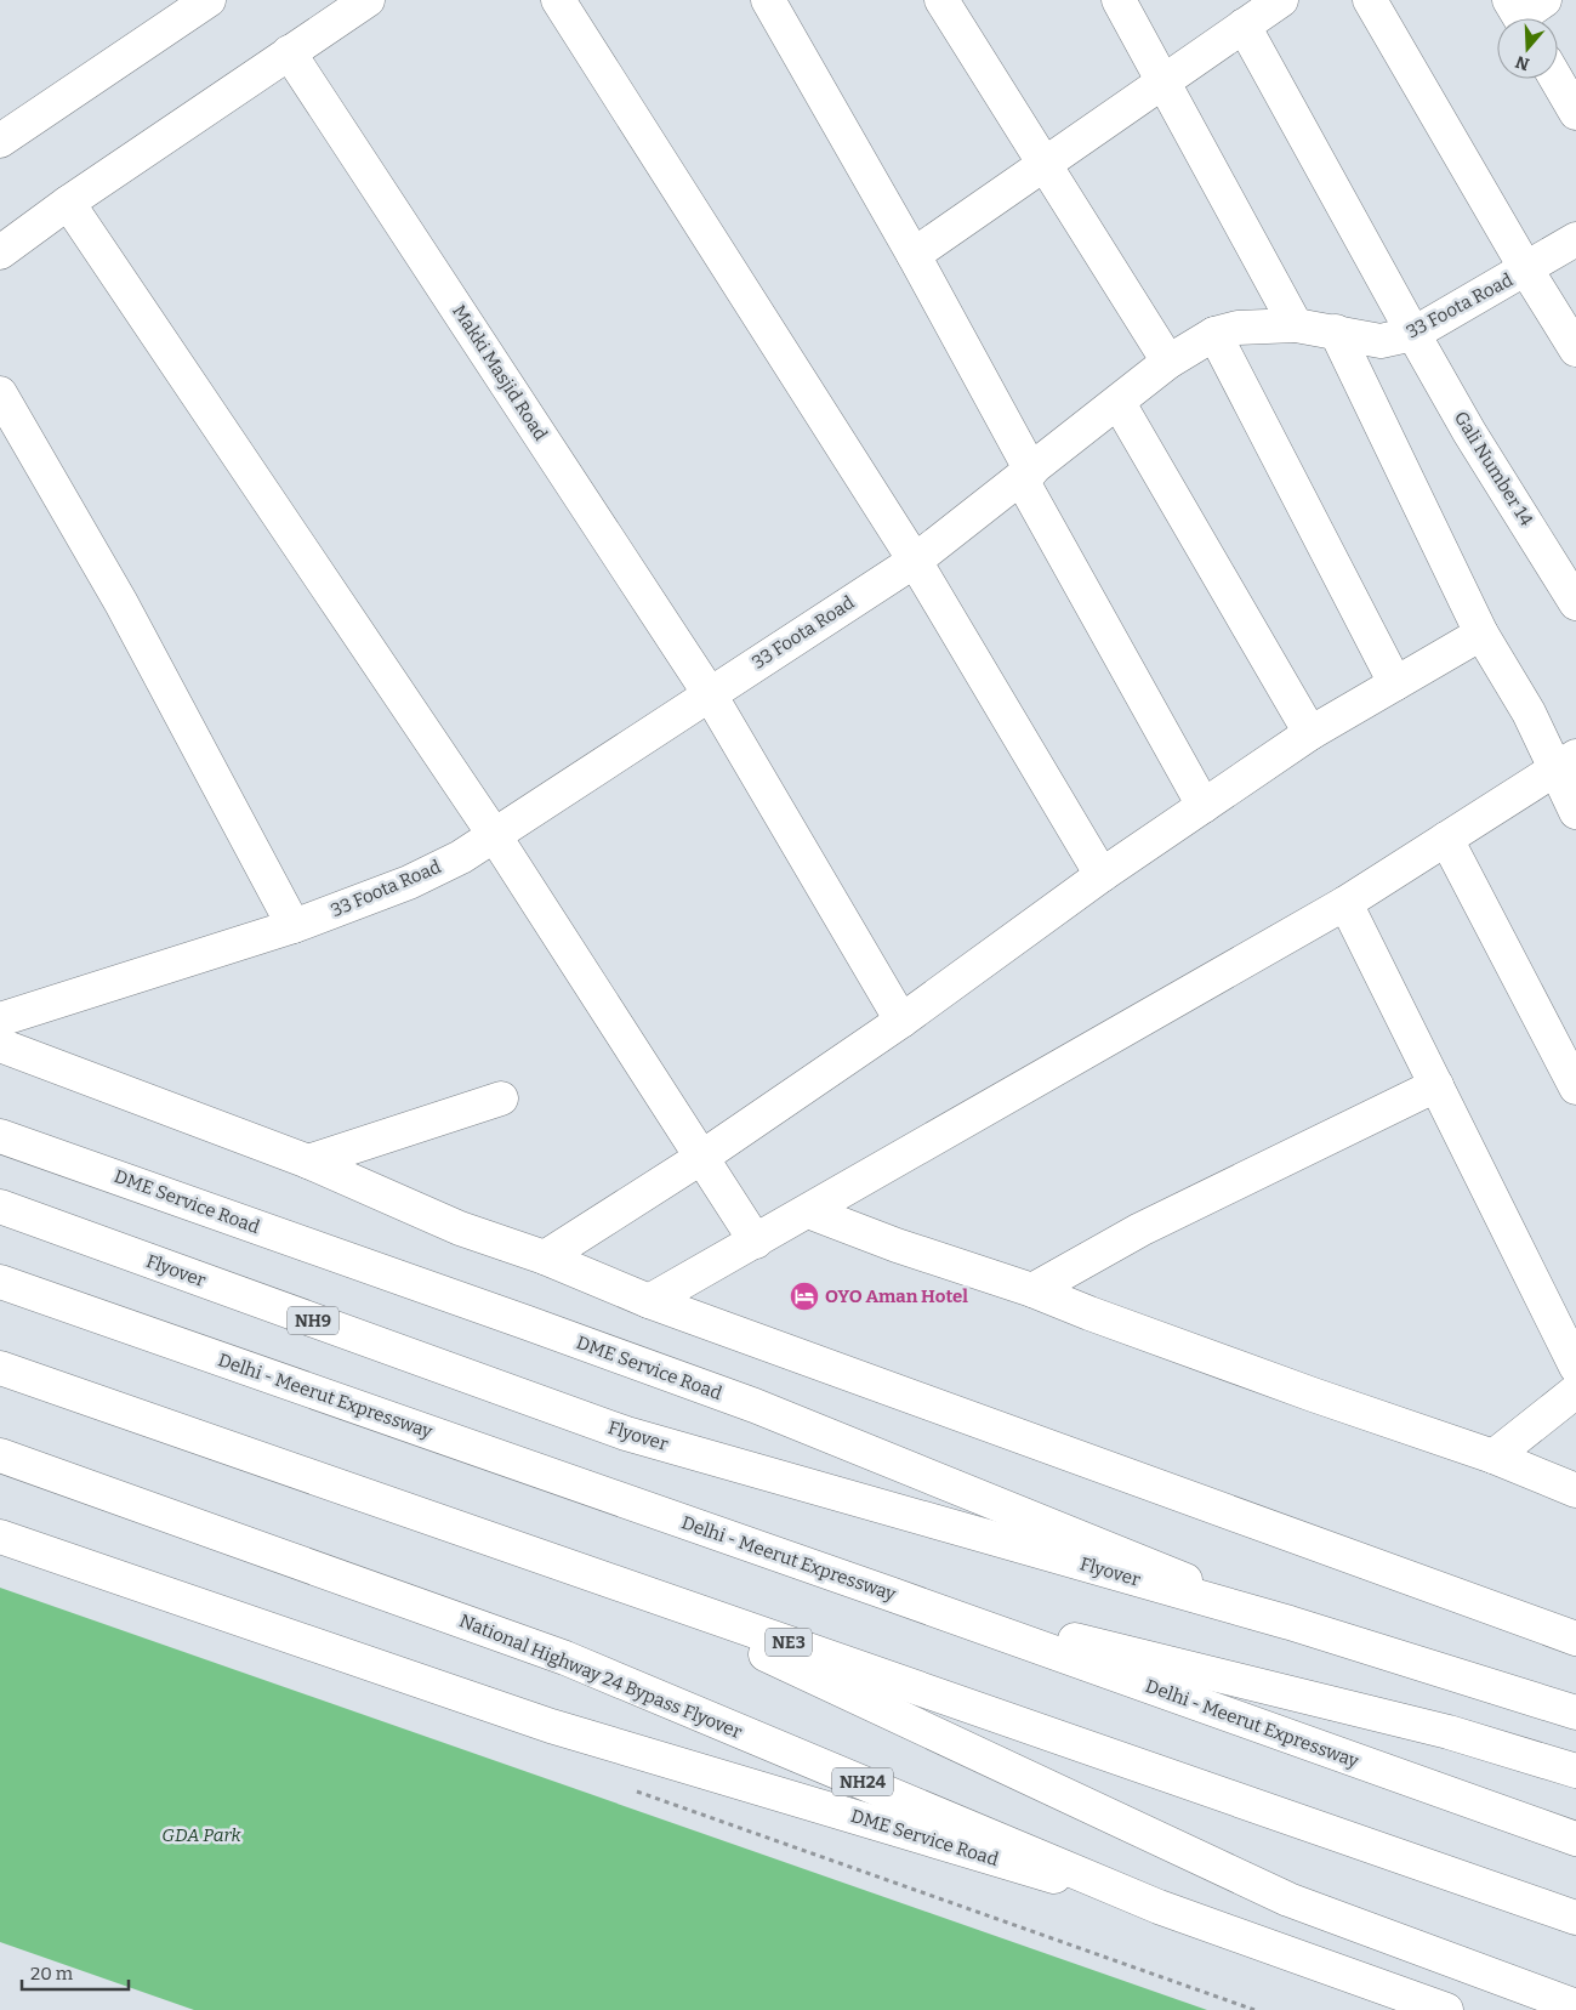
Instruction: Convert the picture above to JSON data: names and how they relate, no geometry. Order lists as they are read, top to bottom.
{
  "streets": {
    "main road": [
      "33 Foota Road",
      "Makki Masjid Road",
      "Gali Number 14",
      "DME Service Road",
      "Flyover",
      "NH9",
      "Delhi - Meerut Expressway",
      "NE3",
      "National Highway 24 Bypass Flyover",
      "NH24"
    ]
  },
  "crossings": [
    ["33 Foota Road", "Makki Masjid Road"],
    ["33 Foota Road", "Gali Number 14"],
    ["DME Service Road", "Flyover"],
    ["DME Service Road", "National Highway 24 Bypass Flyover"]
  ],
  "parks": ["GDA Park"],
  "places": {
    "hotel": ["OYO Aman Hotel"]
  },
  "scale_bar": "20 m",
  "north": "bottom"
}
